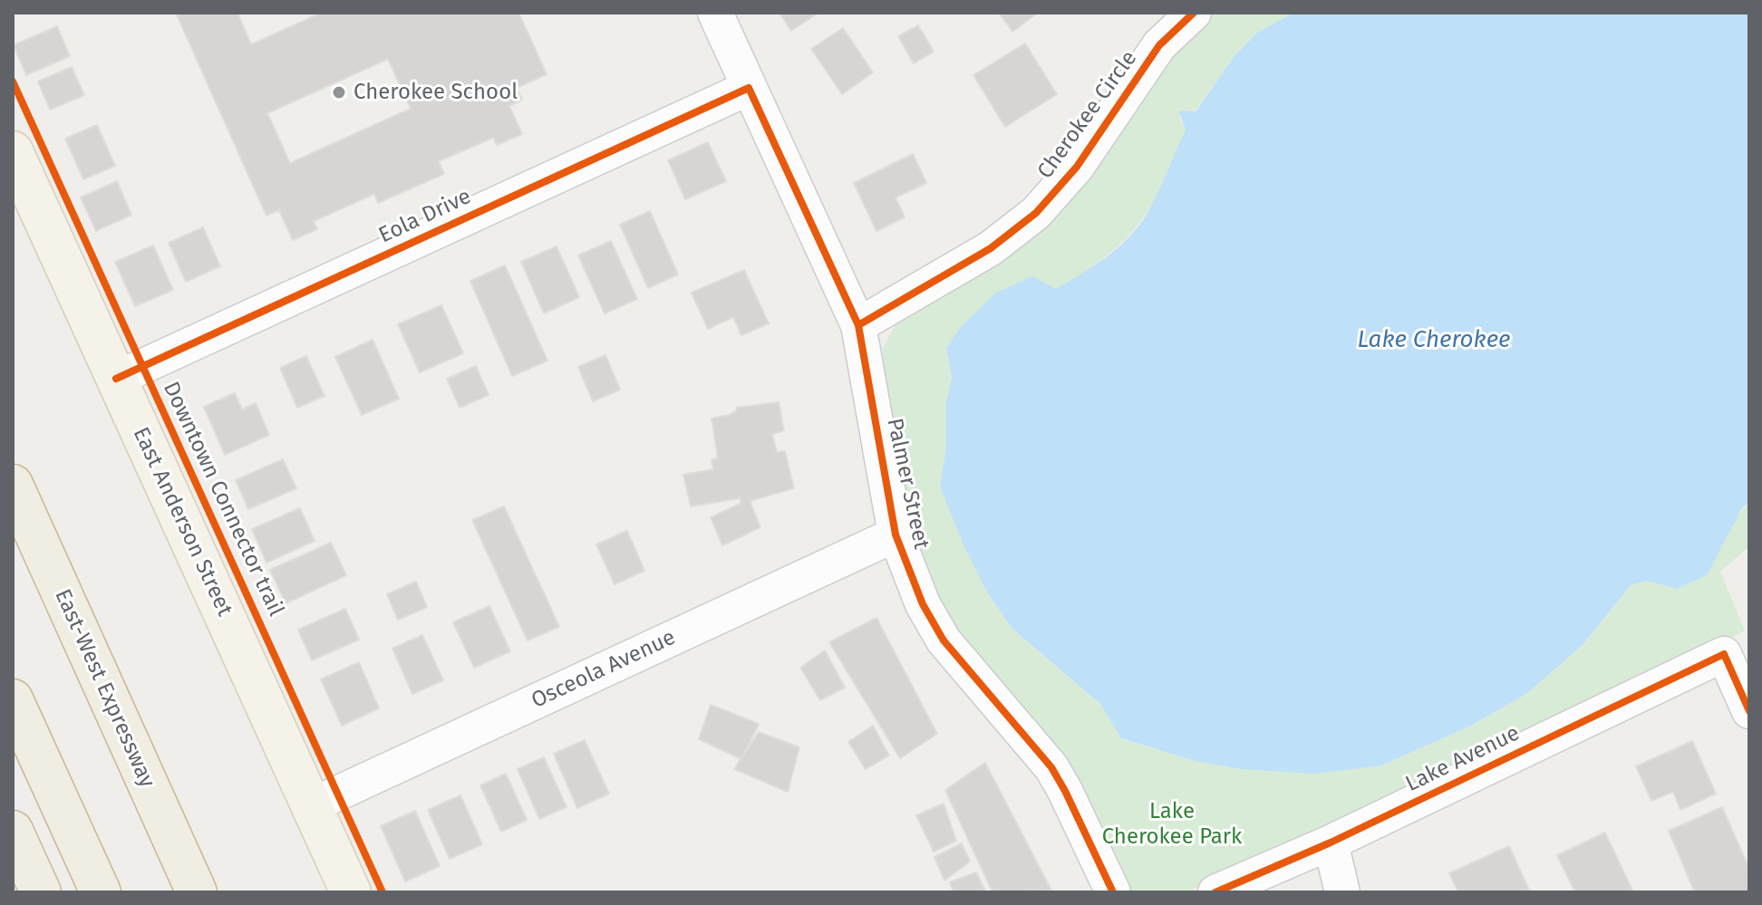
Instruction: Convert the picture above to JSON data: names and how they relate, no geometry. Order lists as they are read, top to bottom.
{
  "streets": {
    "highway": ["East-West Expressway"],
    "main road": ["East Anderson Street"],
    "street": [
      "Cherokee Circle",
      "Eola Drive",
      "Palmer Street",
      "Osceola Avenue",
      "Lake Avenue"
    ],
    "cycle path": ["Downtown Connector trail"]
  },
  "crossings": [
    ["Cherokee Circle", "Palmer Street"],
    ["Eola Drive", "Palmer Street"],
    ["Eola Drive", "East Anderson Street"],
    ["Palmer Street", "Osceola Avenue"],
    ["East Anderson Street", "Osceola Avenue"]
  ],
  "water": ["Lake Cherokee"],
  "parks": ["Lake Cherokee Park"],
  "places": ["Cherokee School"]
}
